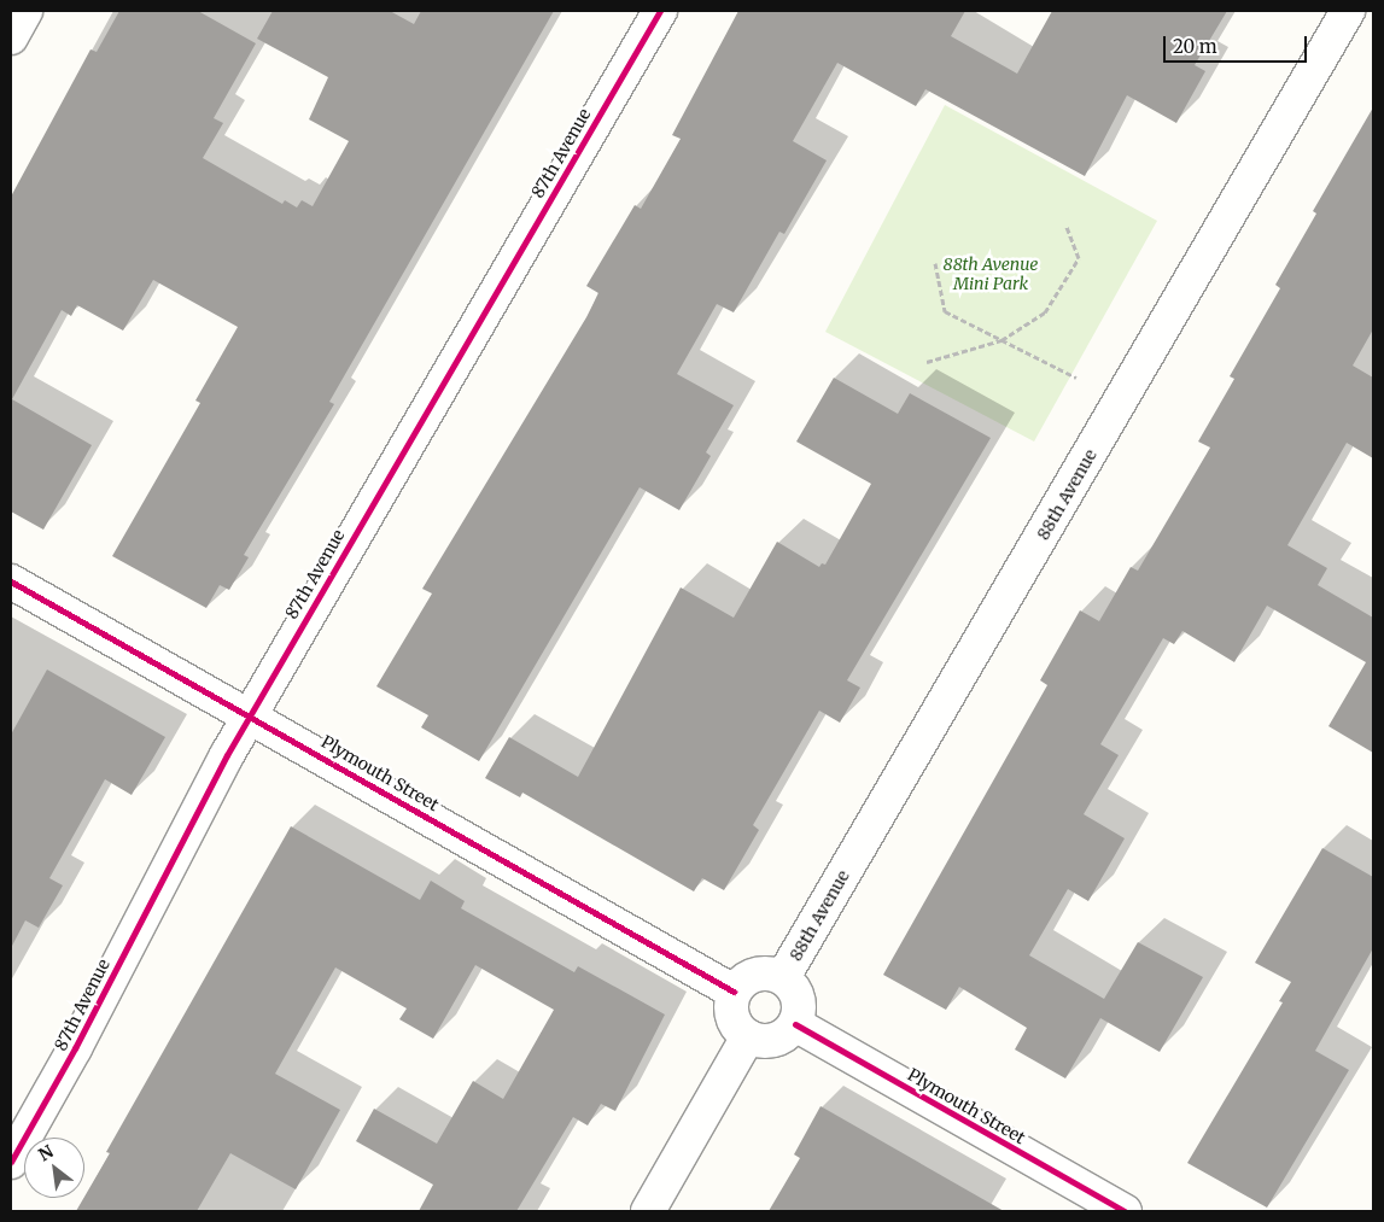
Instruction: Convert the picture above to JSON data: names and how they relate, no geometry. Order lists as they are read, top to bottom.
{
  "streets": {
    "street": ["87th Avenue", "88th Avenue", "Plymouth Street"]
  },
  "crossings": [
    ["87th Avenue", "Plymouth Street"],
    ["88th Avenue", "Plymouth Street"]
  ],
  "parks": ["88th Avenue Mini Park"],
  "scale_bar": "20 m",
  "north": "top left"
}
